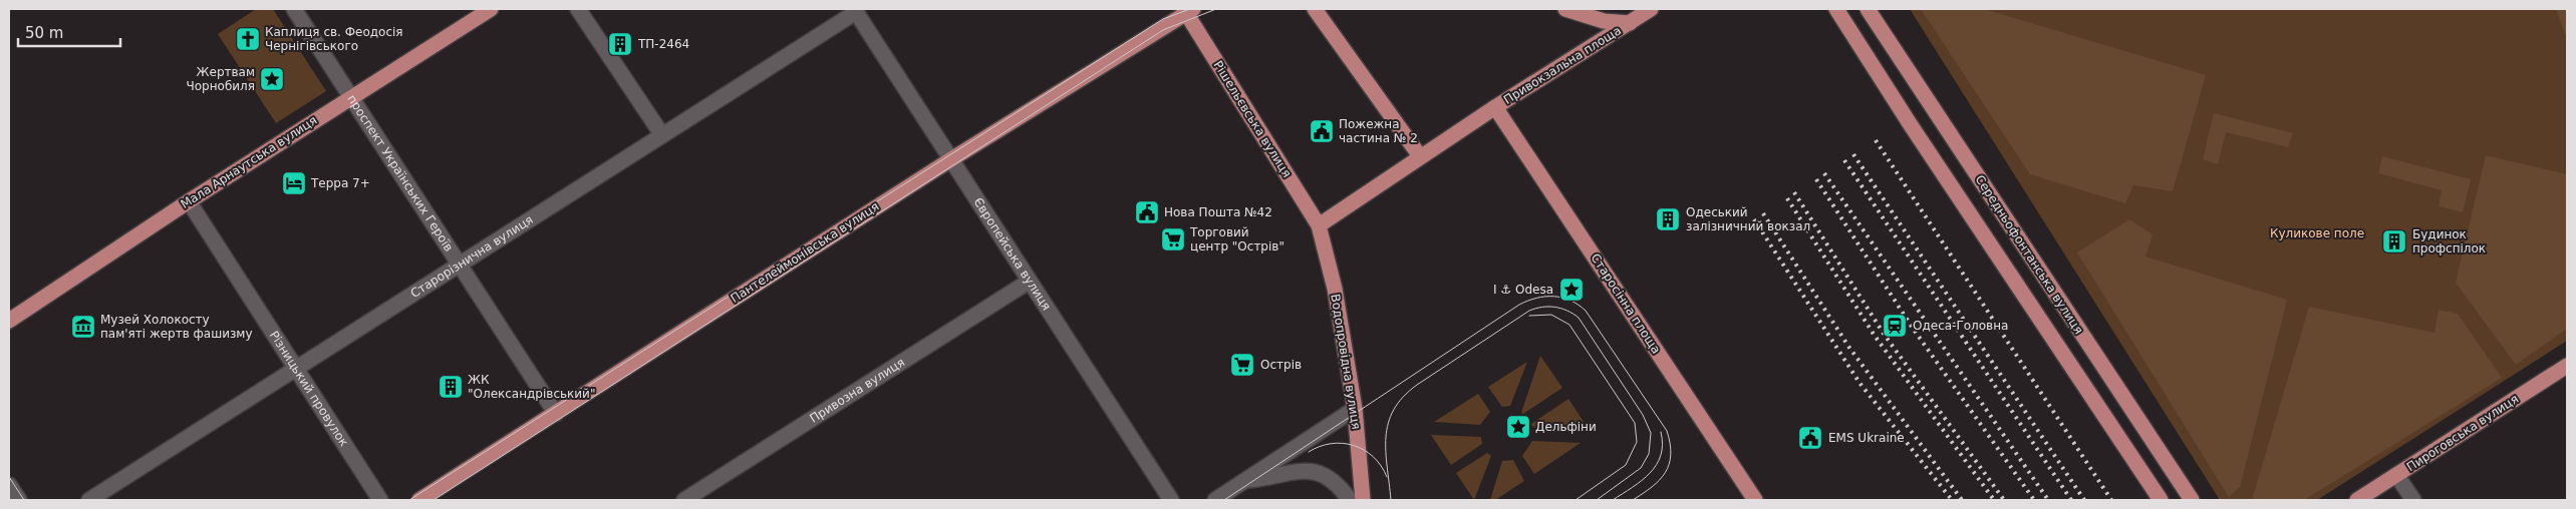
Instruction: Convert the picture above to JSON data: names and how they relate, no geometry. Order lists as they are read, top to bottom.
{
  "streets": {
    "main road": [
      "Привокзальна площа",
      "Рішельєвська вулиця",
      "Мала Арнаутська вулиця",
      "Пантелеймонівська вулиця",
      "Середньофонтанська вулиця",
      "Старосінна площа",
      "Водопровідна вулиця",
      "Пироговська вулиця"
    ],
    "street": [
      "проспект Українських Героїв",
      "Європейська вулиця",
      "Старорізнична вулиця",
      "Різницький провулок",
      "Привозна вулиця"
    ]
  },
  "crossings": [
    ["Привокзальна площа", "Рішельєвська вулиця"],
    ["Привокзальна площа", "Старосінна площа"],
    ["Привокзальна площа", "Водопровідна вулиця"],
    ["Рішельєвська вулиця", "Пантелеймонівська вулиця"],
    ["Рішельєвська вулиця", "Водопровідна вулиця"],
    ["Мала Арнаутська вулиця", "проспект Українських Героїв"],
    ["Мала Арнаутська вулиця", "Різницький провулок"],
    ["проспект Українських Героїв", "Пантелеймонівська вулиця"],
    ["проспект Українських Героїв", "Старорізнична вулиця"],
    ["Пантелеймонівська вулиця", "Європейська вулиця"],
    ["Європейська вулиця", "Старорізнична вулиця"],
    ["Європейська вулиця", "Привозна вулиця"],
    ["Старорізнична вулиця", "Різницький провулок"]
  ],
  "parks": ["Куликове поле"],
  "places": {
    "church": ["Каплиця св. Феодосія Чернігівського"],
    "building": [
      "ТП-2464",
      "Одеський залізничний вокзал",
      "Будинок профспілок",
      "ЖК \"Олександрівський\""
    ],
    "place": ["Жертвам Чорнобиля", "I ⚓ Odesa", "Дельфіни"],
    "public building": ["Пожежна частина № 2", "Нова Пошта №42", "EMS Ukraine"],
    "hotel": ["Терра 7+"],
    "supermarket": ["Торговий центр \"Острів\"", "Острів"],
    "station": ["Одеса-Головна"],
    "museum": ["Музей Холокосту пам'яті жертв фашизму"]
  },
  "scale_bar": "50 m"
}
